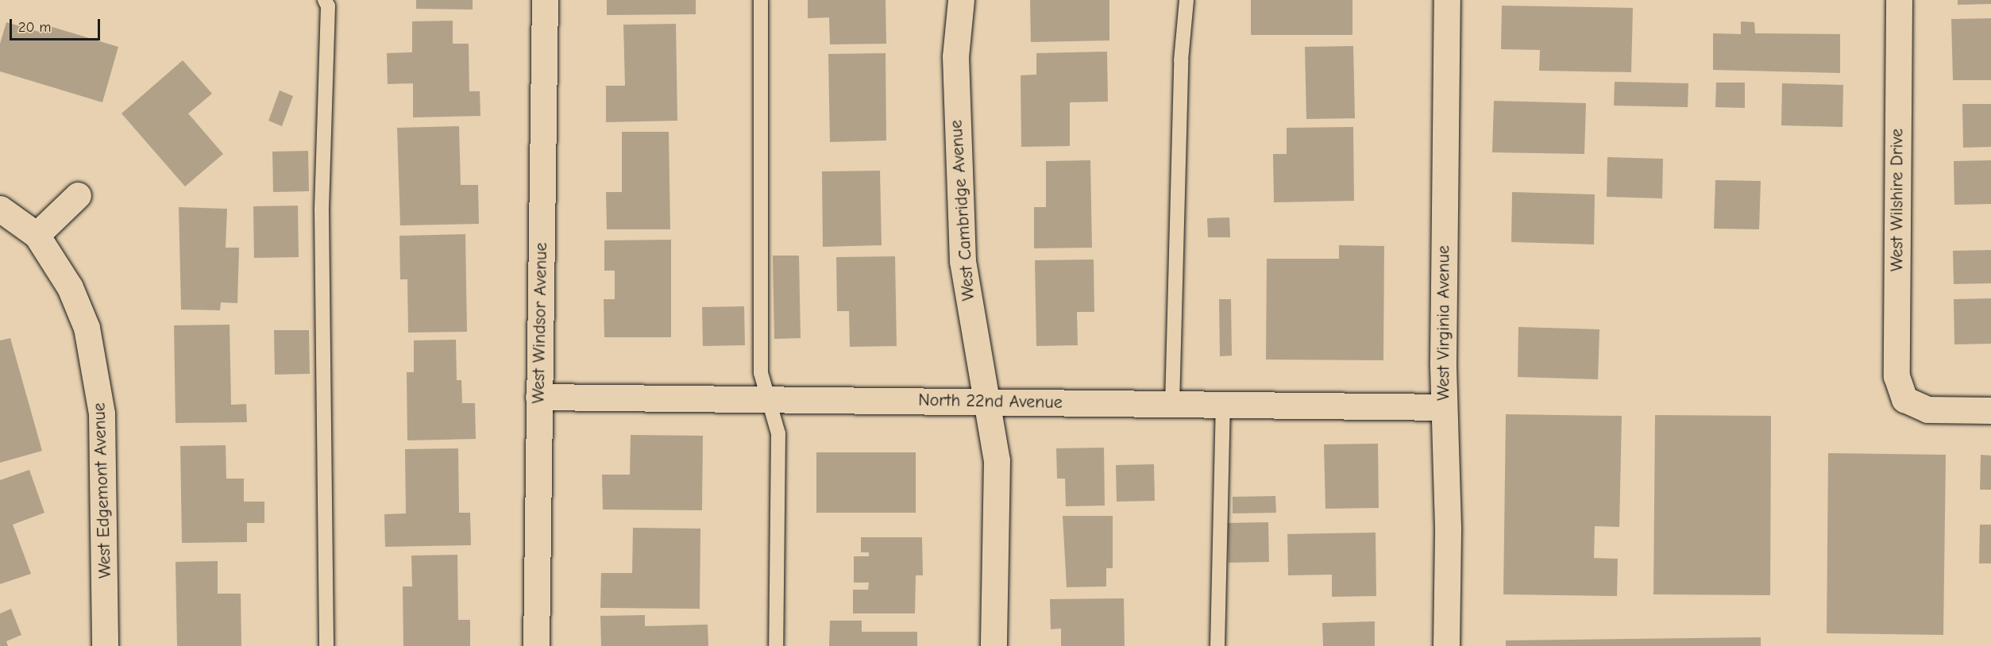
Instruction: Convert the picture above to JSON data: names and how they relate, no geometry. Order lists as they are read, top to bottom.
{
  "streets": {
    "street": [
      "West Wilshire Drive",
      "West Cambridge Avenue",
      "West Windsor Avenue",
      "West Virginia Avenue",
      "North 22nd Avenue",
      "West Edgemont Avenue"
    ]
  },
  "crossings": [
    ["West Cambridge Avenue", "North 22nd Avenue"],
    ["West Windsor Avenue", "North 22nd Avenue"],
    ["West Virginia Avenue", "North 22nd Avenue"]
  ],
  "scale_bar": "20 m"
}
